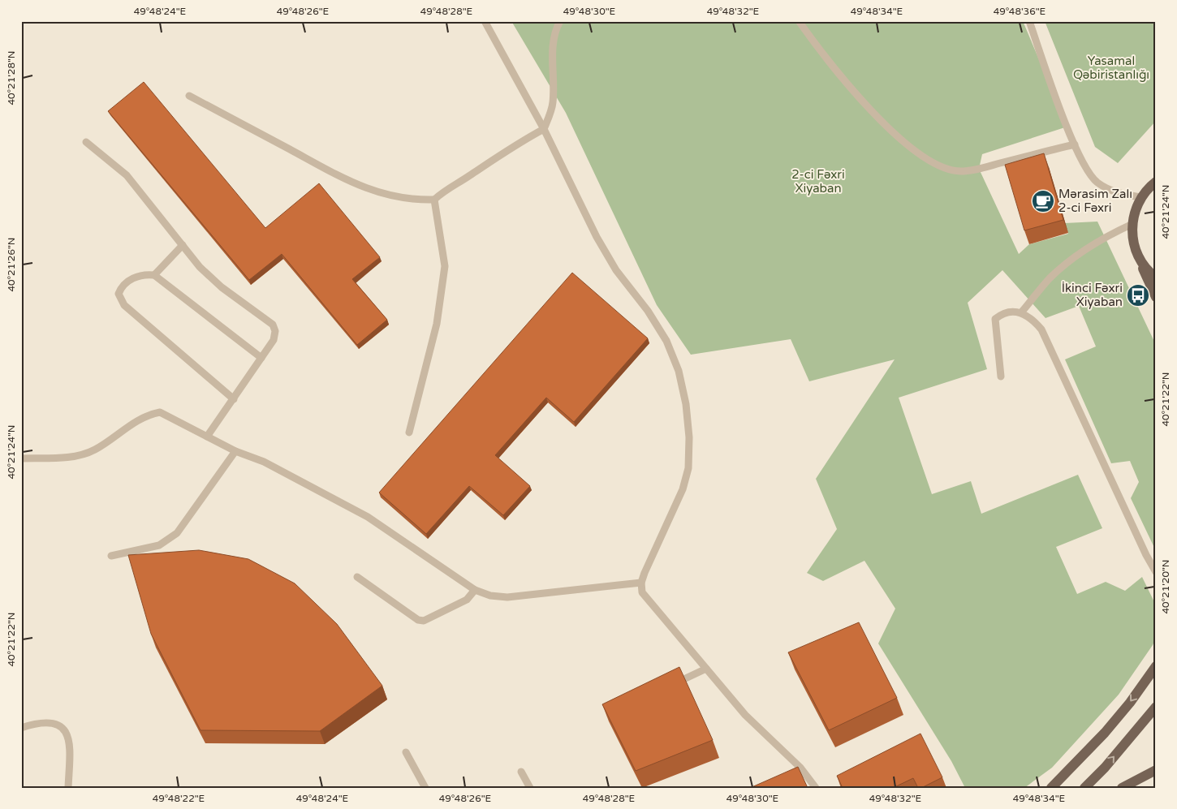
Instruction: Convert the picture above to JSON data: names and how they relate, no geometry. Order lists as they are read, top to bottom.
{
  "parks": ["Yasamal Qəbiristanlığı", "2-ci Fəxri Xiyaban"],
  "places": {
    "cafe": ["Mərasim Zalı 2-ci Fəxri"],
    "bus stop": ["İkinci Fəxri Xiyaban"]
  },
  "coordinates": [
    "49°48'24\"E",
    "49°48'26\"E",
    "49°48'28\"E",
    "49°48'30\"E",
    "49°48'32\"E",
    "49°48'34\"E",
    "49°48'36\"E",
    "40°21'28\"N",
    "40°21'24\"N",
    "40°21'26\"N",
    "40°21'22\"N",
    "40°21'20\"N",
    "49°48'22\"E"
  ]
}
